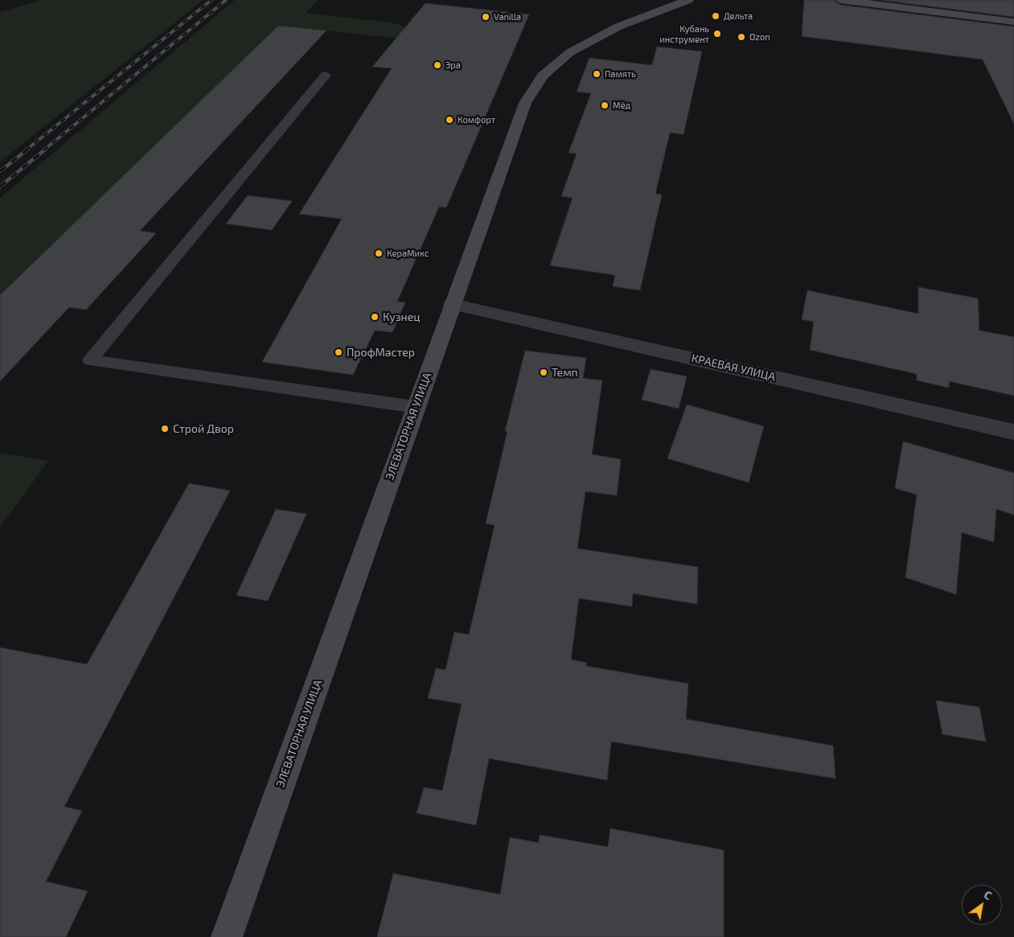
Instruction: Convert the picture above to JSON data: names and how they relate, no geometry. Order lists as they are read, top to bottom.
{
  "streets": {
    "street": ["КРАЕВАЯ УЛИЦА", "ЭЛЕВАТОРНАЯ УЛИЦА"]
  },
  "crossings": [
    ["КРАЕВАЯ УЛИЦА", "ЭЛЕВАТОРНАЯ УЛИЦА"]
  ],
  "places": [
    "Дельта",
    "Vanilla",
    "Кубань инструмент",
    "Ozon",
    "Эра",
    "Память",
    "Мёд",
    "Комфорт",
    "КераМикс",
    "Кузнец",
    "ПрофМастер",
    "Темп",
    "Строй Двор"
  ],
  "north": "top right"
}
